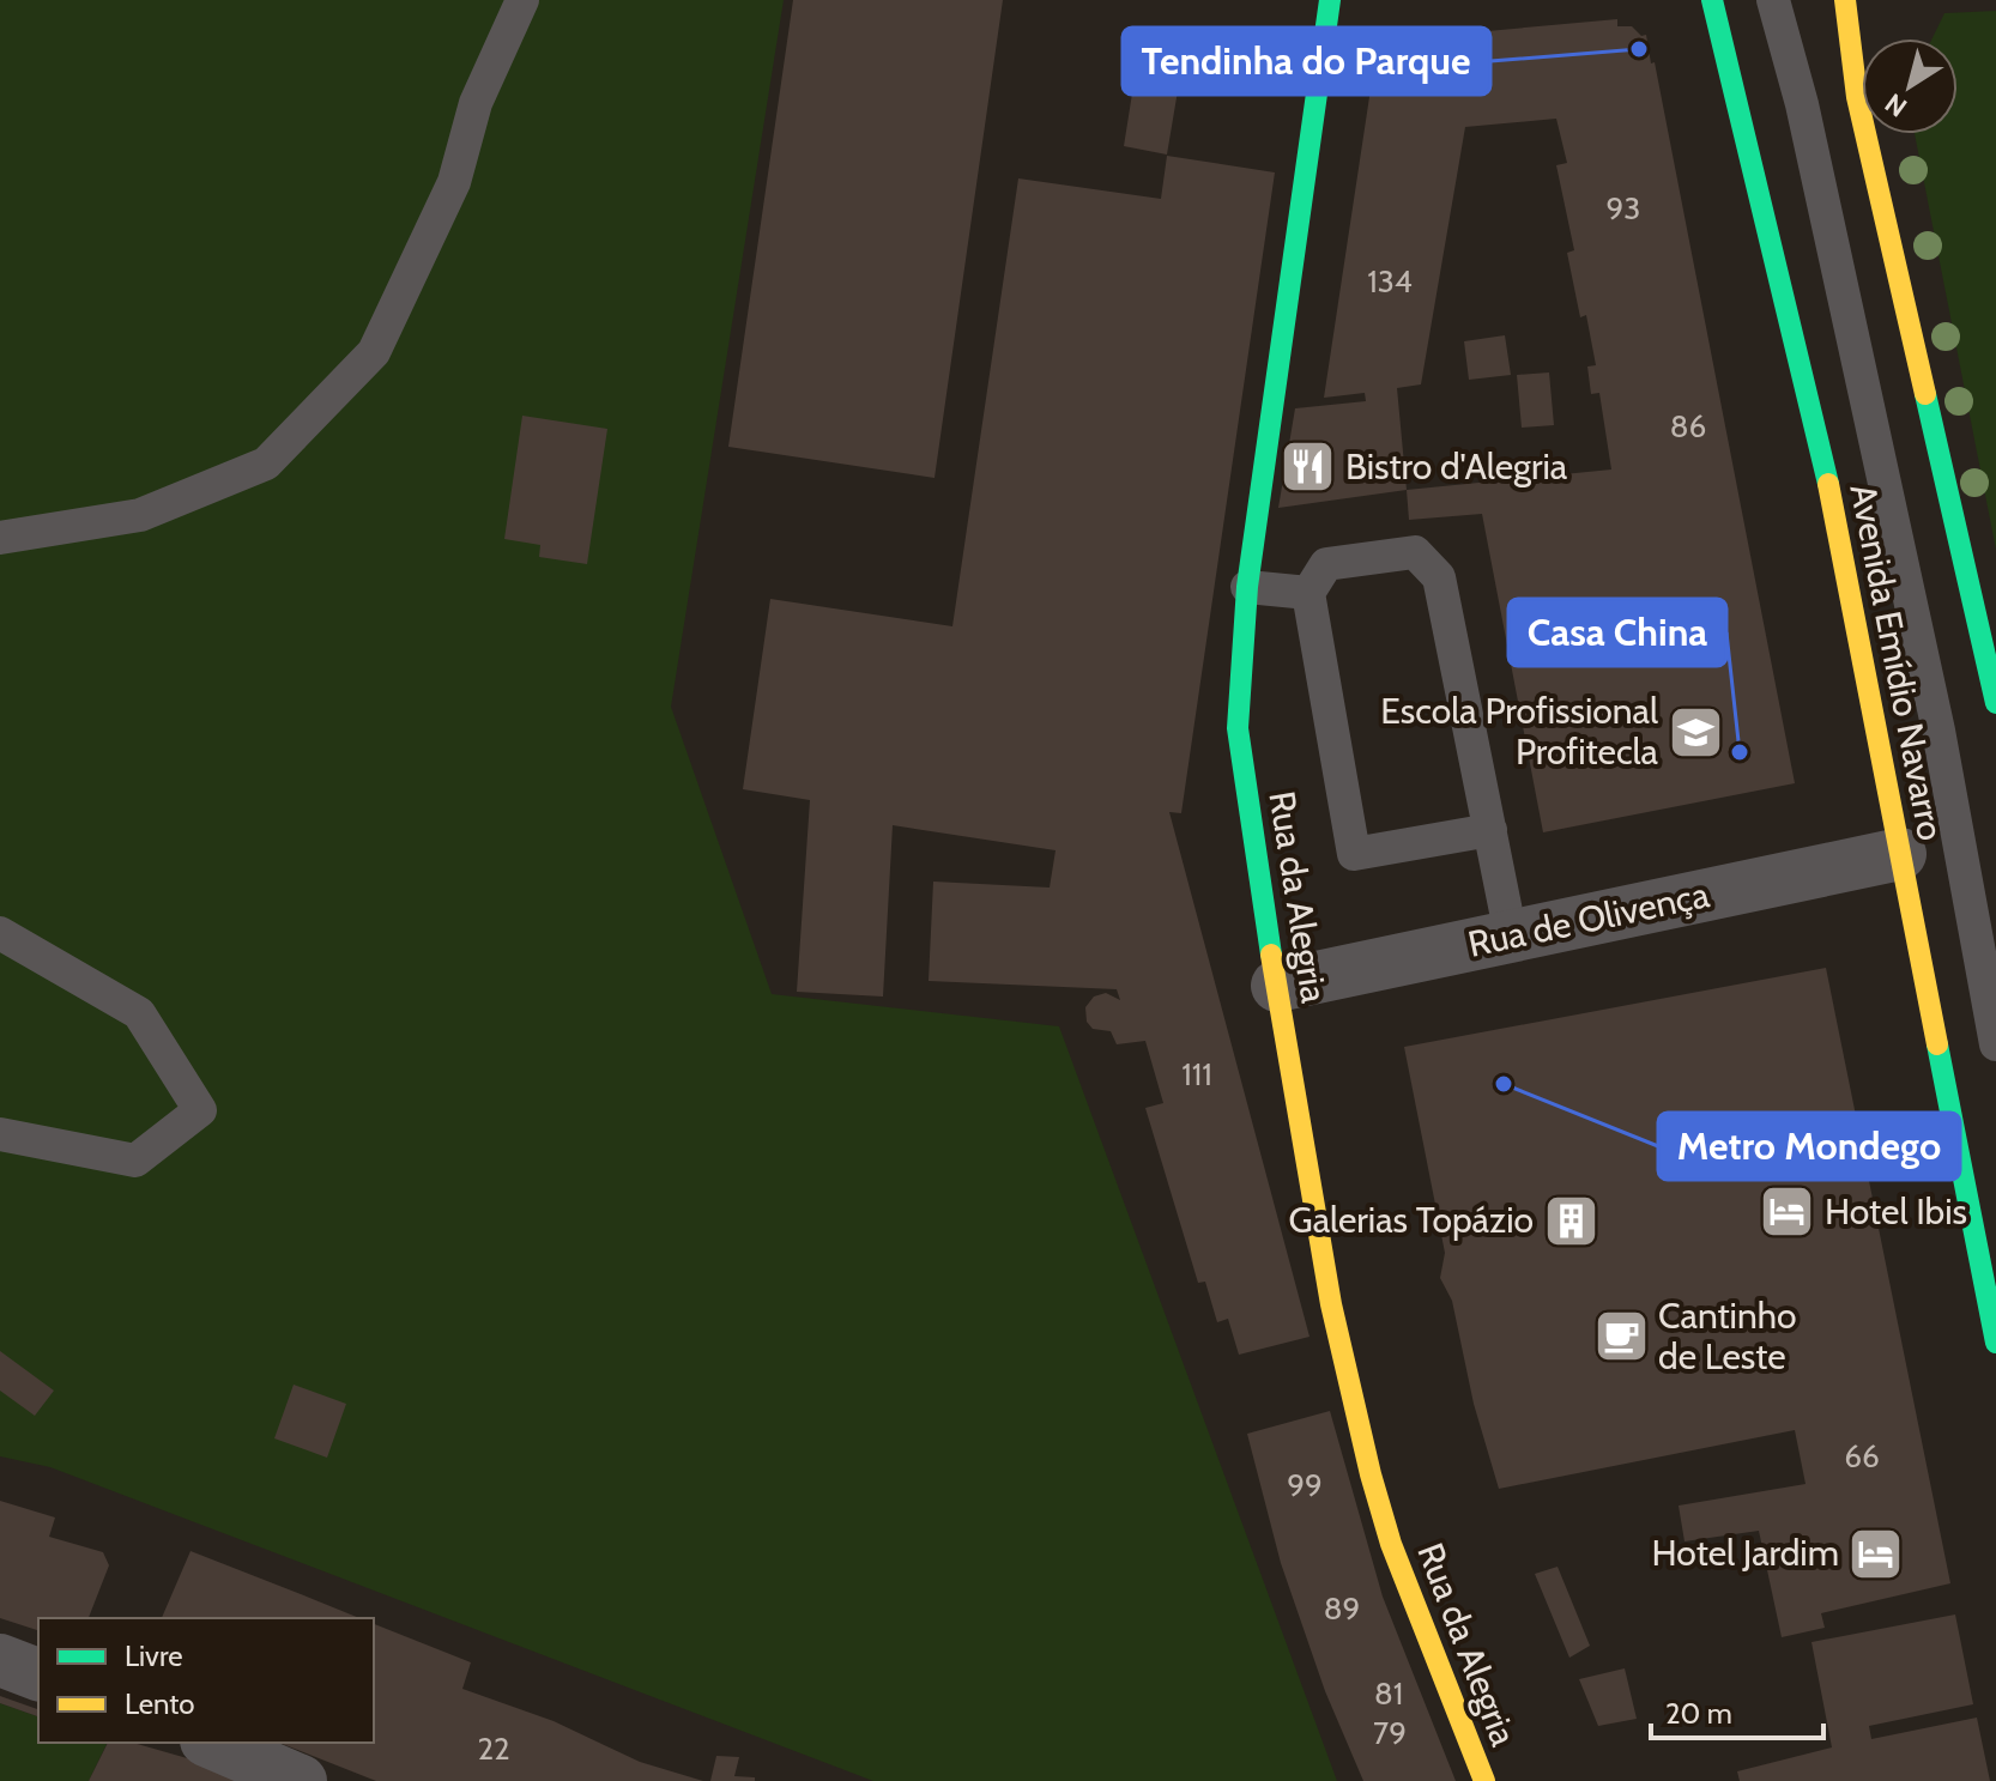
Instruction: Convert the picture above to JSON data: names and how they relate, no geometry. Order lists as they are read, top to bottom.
{
  "streets": {
    "main road": ["Avenida Emídio Navarro", "Rua da Alegria"],
    "street": ["Rua de Olivença"]
  },
  "crossings": [
    ["Avenida Emídio Navarro", "Rua de Olivença"],
    ["Rua da Alegria", "Rua de Olivença"]
  ],
  "places": {
    "other": ["Tendinha do Parque", "Casa China", "Metro Mondego"],
    "restaurant": ["Bistro d'Alegria"],
    "school or university": ["Escola Profissional Profitecla"],
    "hotel": ["Hotel Ibis", "Hotel Jardim"],
    "building": ["Galerias Topázio"],
    "cafe": ["Cantinho de Leste"]
  },
  "house_numbers": [
    "93",
    "134",
    "86",
    "111",
    "66",
    "99",
    "89",
    "81",
    "79",
    "22"
  ],
  "legend": ["Livre", "Lento"],
  "scale_bar": "20 m",
  "north": "bottom left"
}
